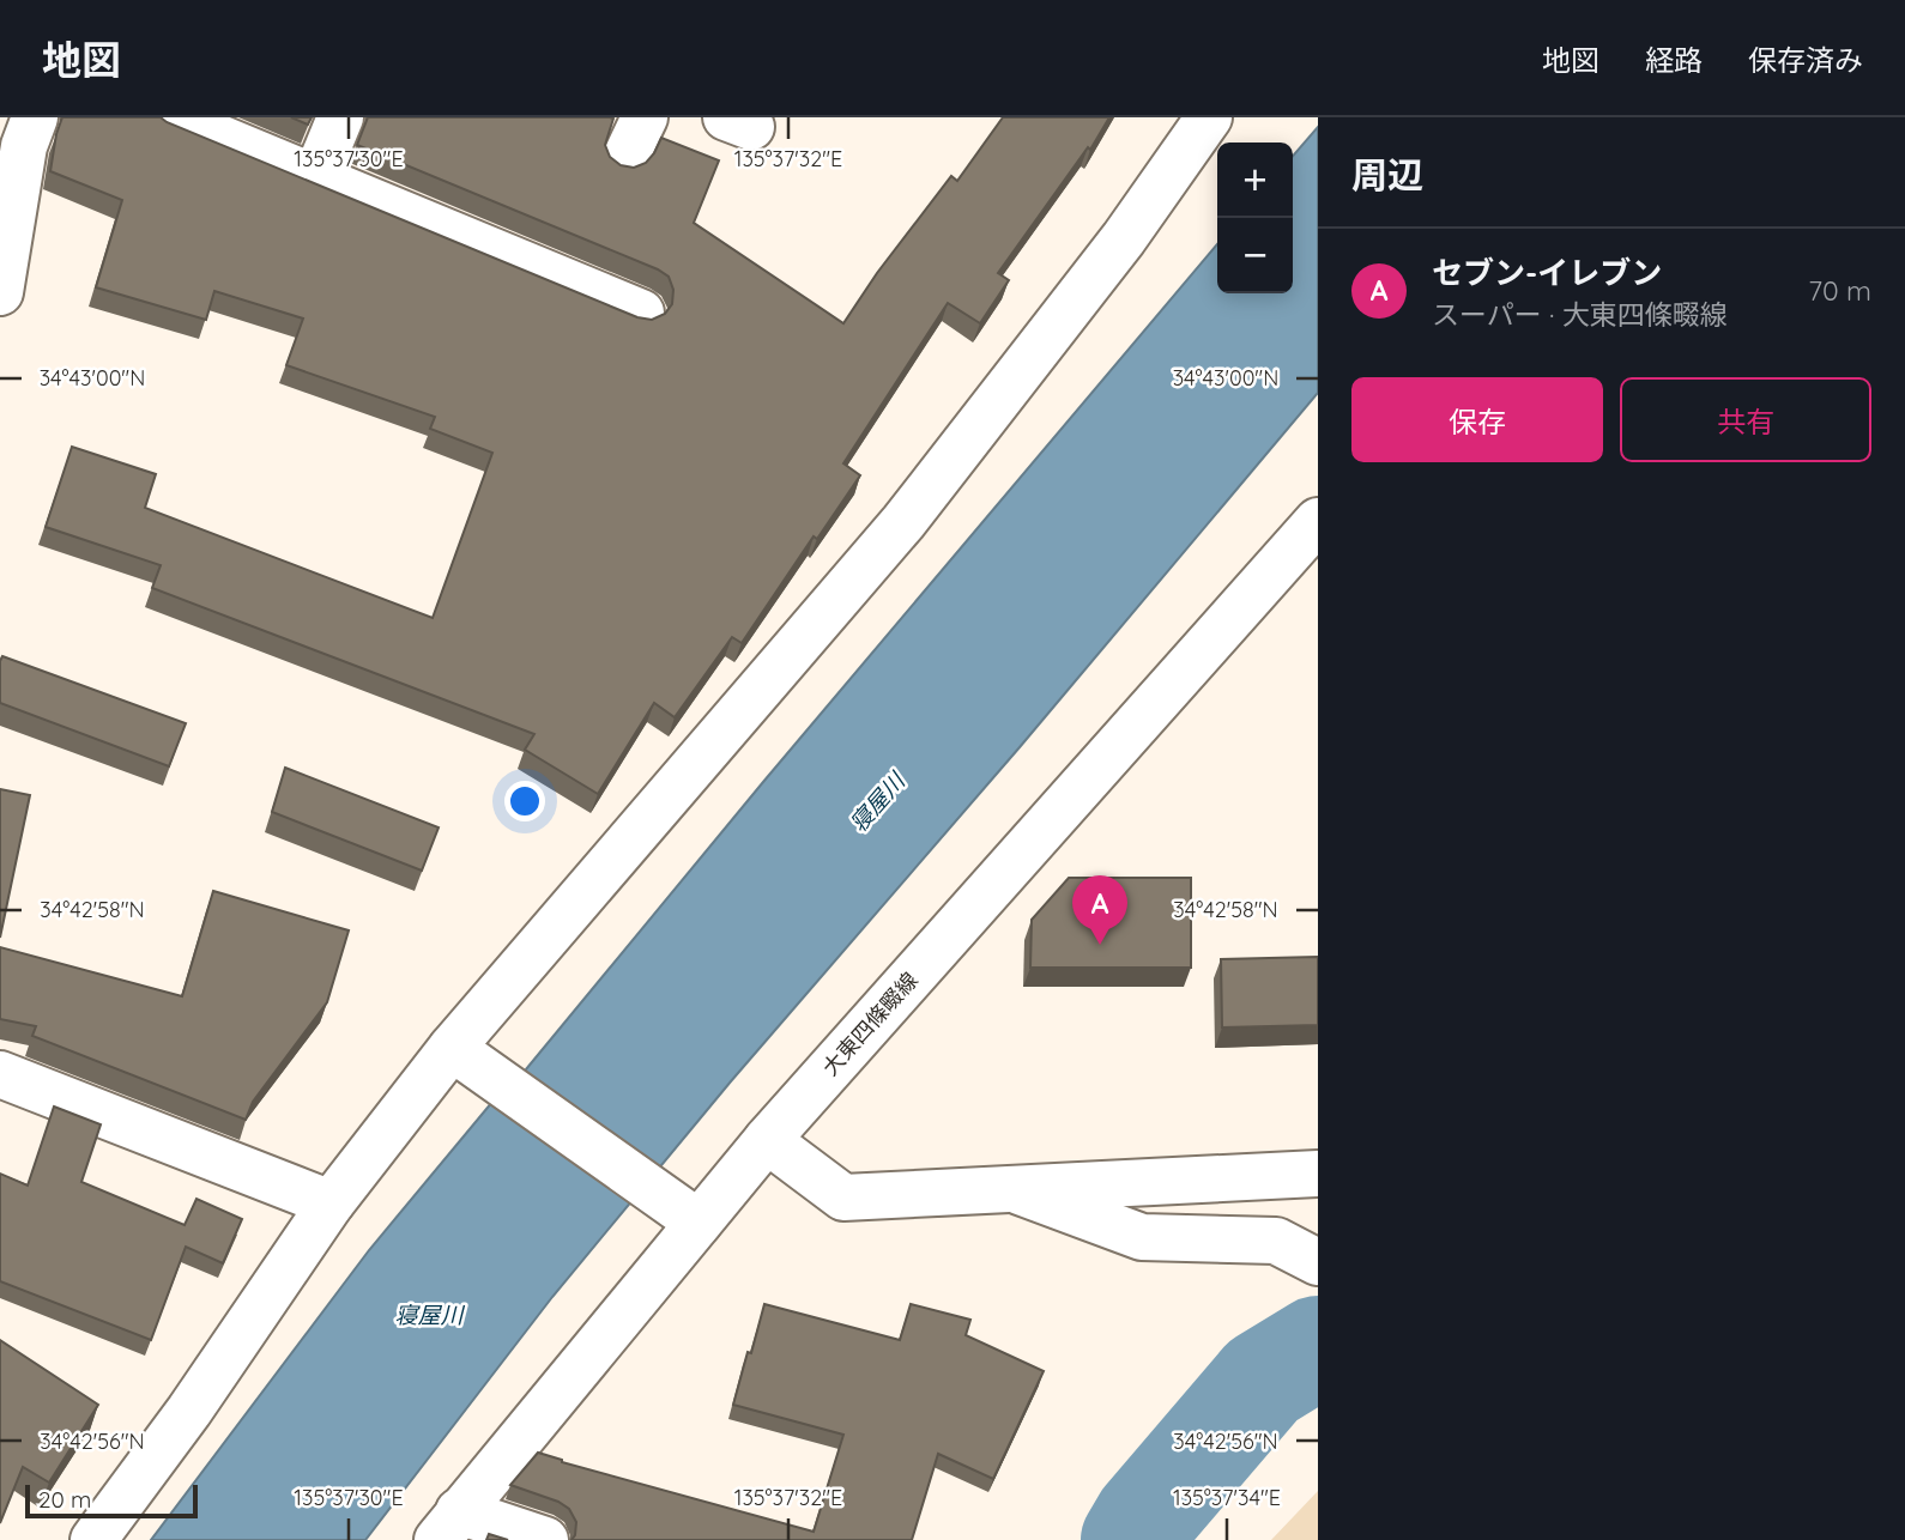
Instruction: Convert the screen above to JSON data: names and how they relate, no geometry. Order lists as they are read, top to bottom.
{
  "streets": {
    "street": ["大東四條畷線"]
  },
  "water": ["寝屋川"],
  "scale_bar": "20 m",
  "page": {
    "header": "地図",
    "nav": ["地図", "経路", "保存済み"],
    "heading": "周辺",
    "map_buttons": ["+", "−"],
    "list": [
      {
        "mark": "A",
        "name": "セブン-イレブン",
        "note": "スーパー · 大東四條畷線",
        "value": "70 m"
      }
    ],
    "buttons": ["保存", "共有"],
    "pins": "A",
    "scale": "20 m"
  },
  "coordinates": [
    "135°37'30\"E",
    "135°37'32\"E",
    "34°43'00\"N",
    "34°42'58\"N",
    "34°42'56\"N",
    "135°37'34\"E"
  ]
}
